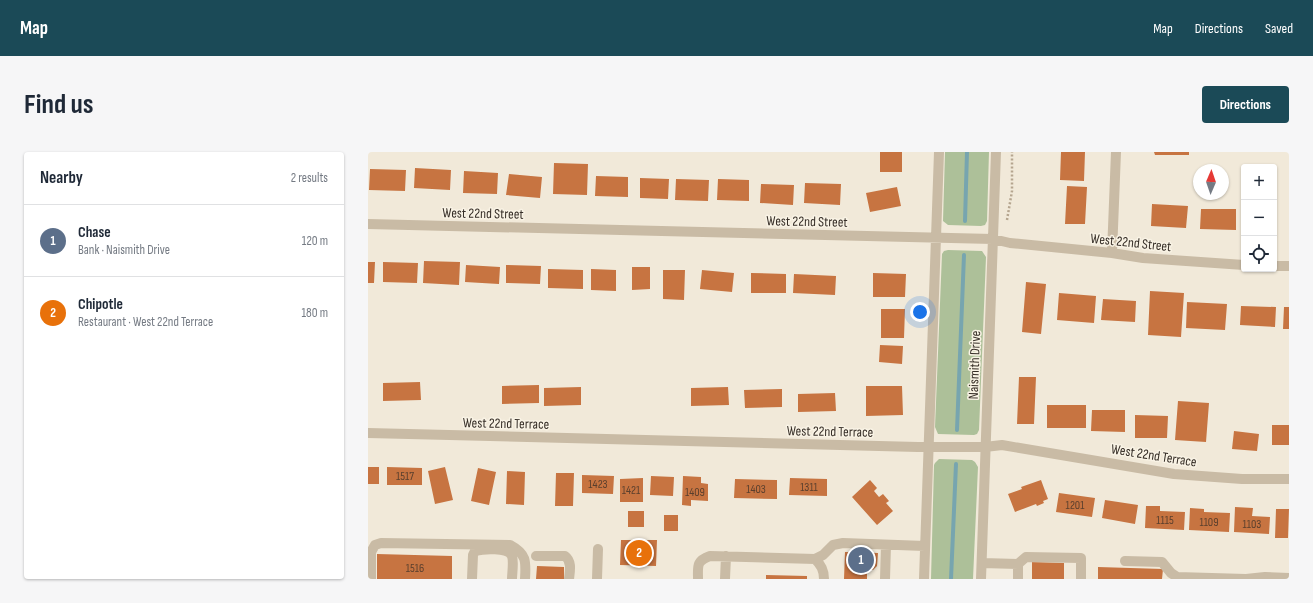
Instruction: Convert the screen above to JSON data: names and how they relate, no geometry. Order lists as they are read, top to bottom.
{
  "streets": {
    "street": ["West 22nd Street", "Naismith Drive", "West 22nd Terrace"]
  },
  "crossings": [
    ["West 22nd Street", "Naismith Drive"],
    ["Naismith Drive", "West 22nd Terrace"]
  ],
  "house_numbers": [
    "1517",
    "1423",
    "1311",
    "1403",
    "1421",
    "1409",
    "1201",
    "1115",
    "1109",
    "1103",
    "1516"
  ],
  "north": "top",
  "page": {
    "header": "Map",
    "nav": ["Map", "Directions", "Saved"],
    "buttons": "Directions",
    "title": "Find us",
    "heading": ["Nearby", "2 results"],
    "map_buttons": ["+", "−"],
    "list": [
      {
        "mark": "1",
        "name": "Chase",
        "note": "Bank · Naismith Drive",
        "value": "120 m"
      },
      {
        "mark": "2",
        "name": "Chipotle",
        "note": "Restaurant · West 22nd Terrace",
        "value": "180 m"
      }
    ],
    "pins": ["2", "1"]
  }
}
